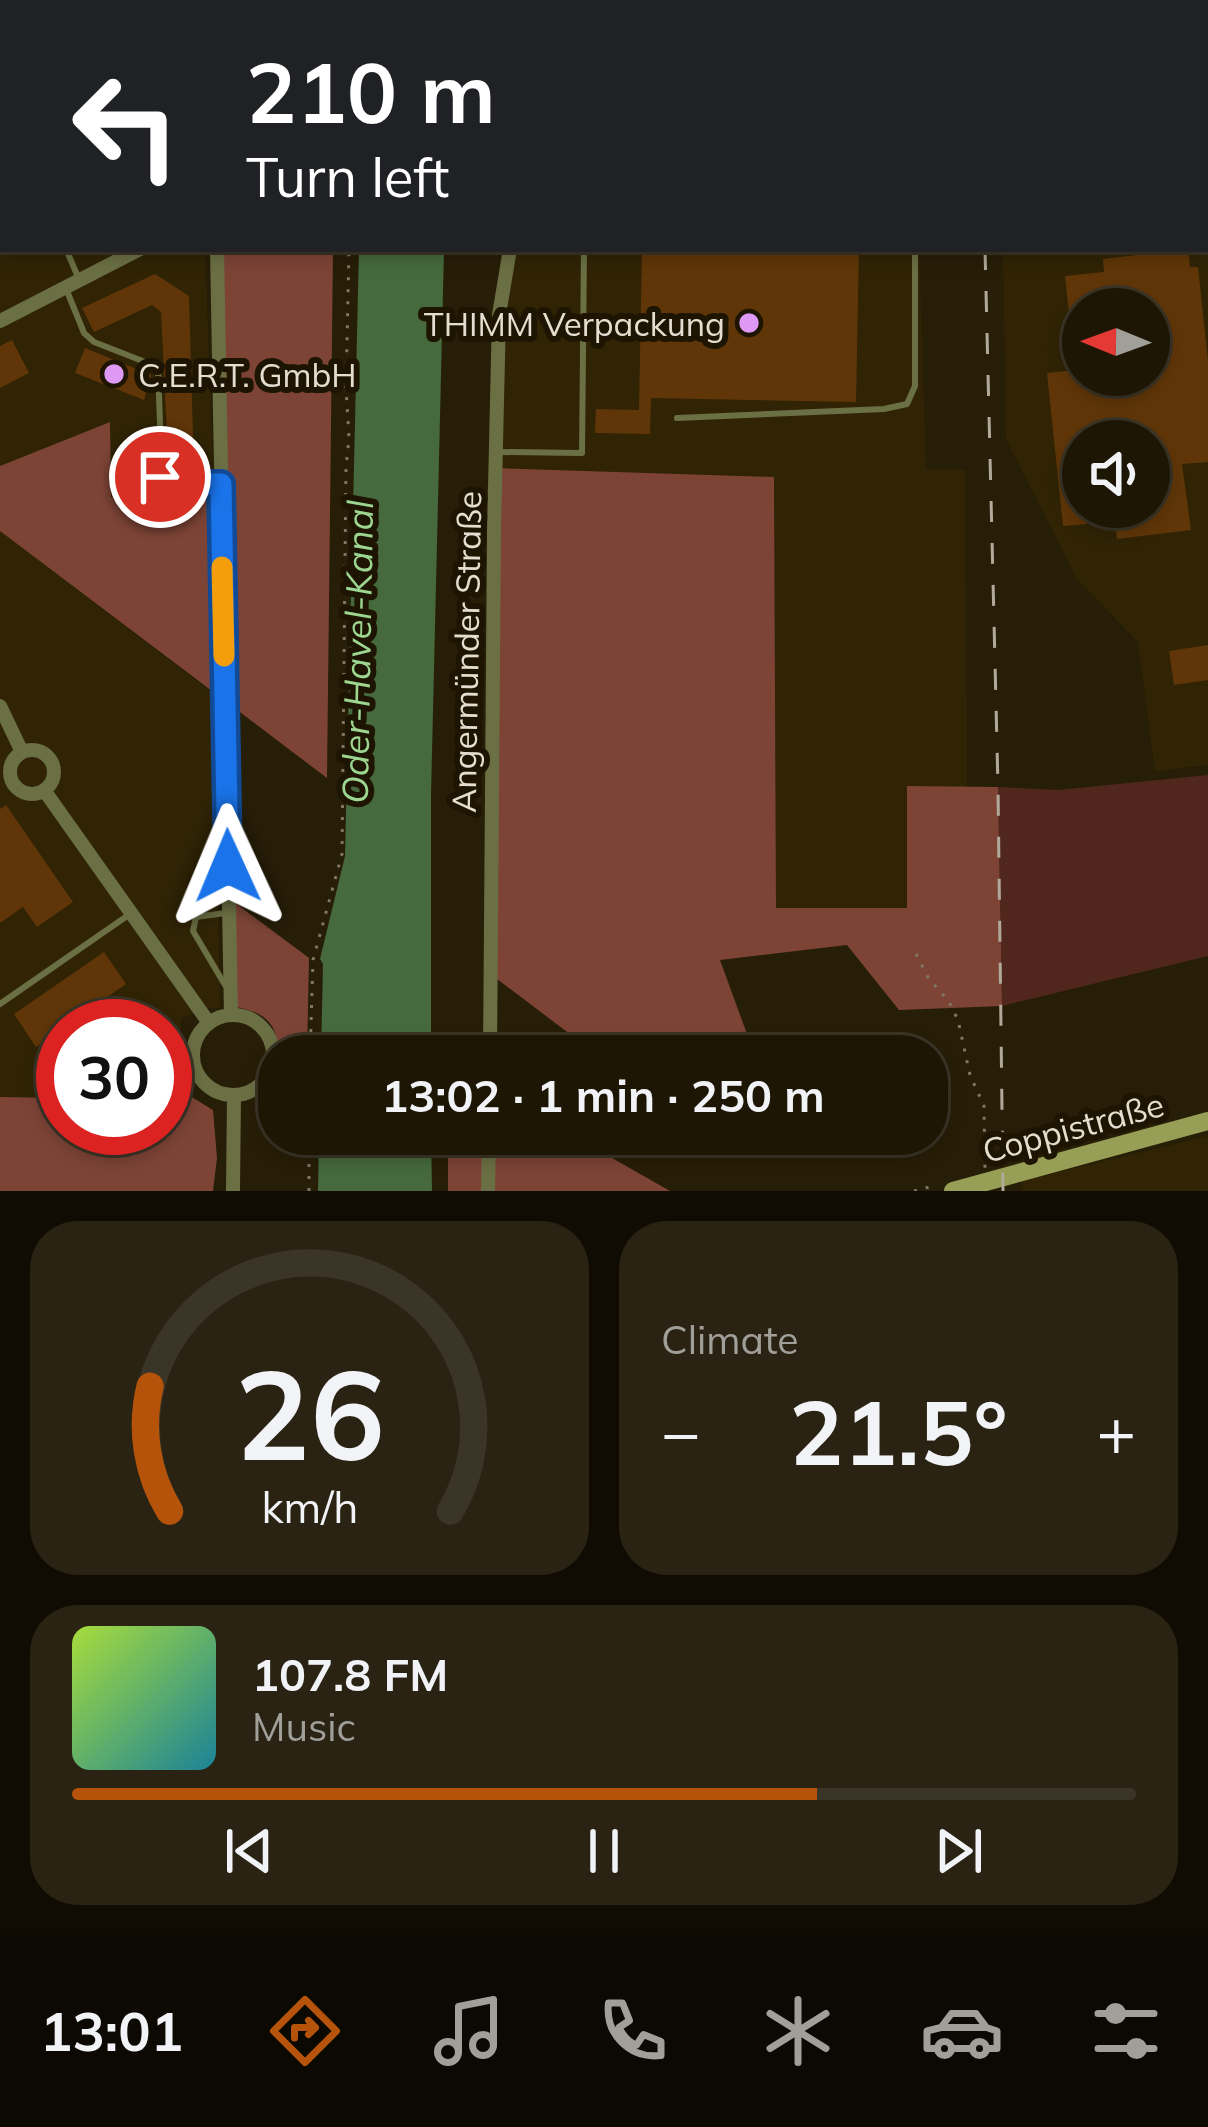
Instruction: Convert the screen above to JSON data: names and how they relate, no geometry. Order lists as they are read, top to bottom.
{
  "streets": {
    "main road": ["Coppistraße"],
    "street": ["Angermünder Straße"]
  },
  "water": ["Oder-Havel-Kanal"],
  "places": ["THIMM Verpackung", "C.E.R.T. GmbH"],
  "north": "left",
  "page": {
    "turn": ["210 m", "Turn left"],
    "limit": "30",
    "trip": "13:02 · 1 min · 250 m",
    "tile": "Climate",
    "heat": ["−", "21.5°", "+"],
    "song": ["107.8 FM", "Music"],
    "tabs": "13:01",
    "gauge": ["26", "km/h"]
  }
}
